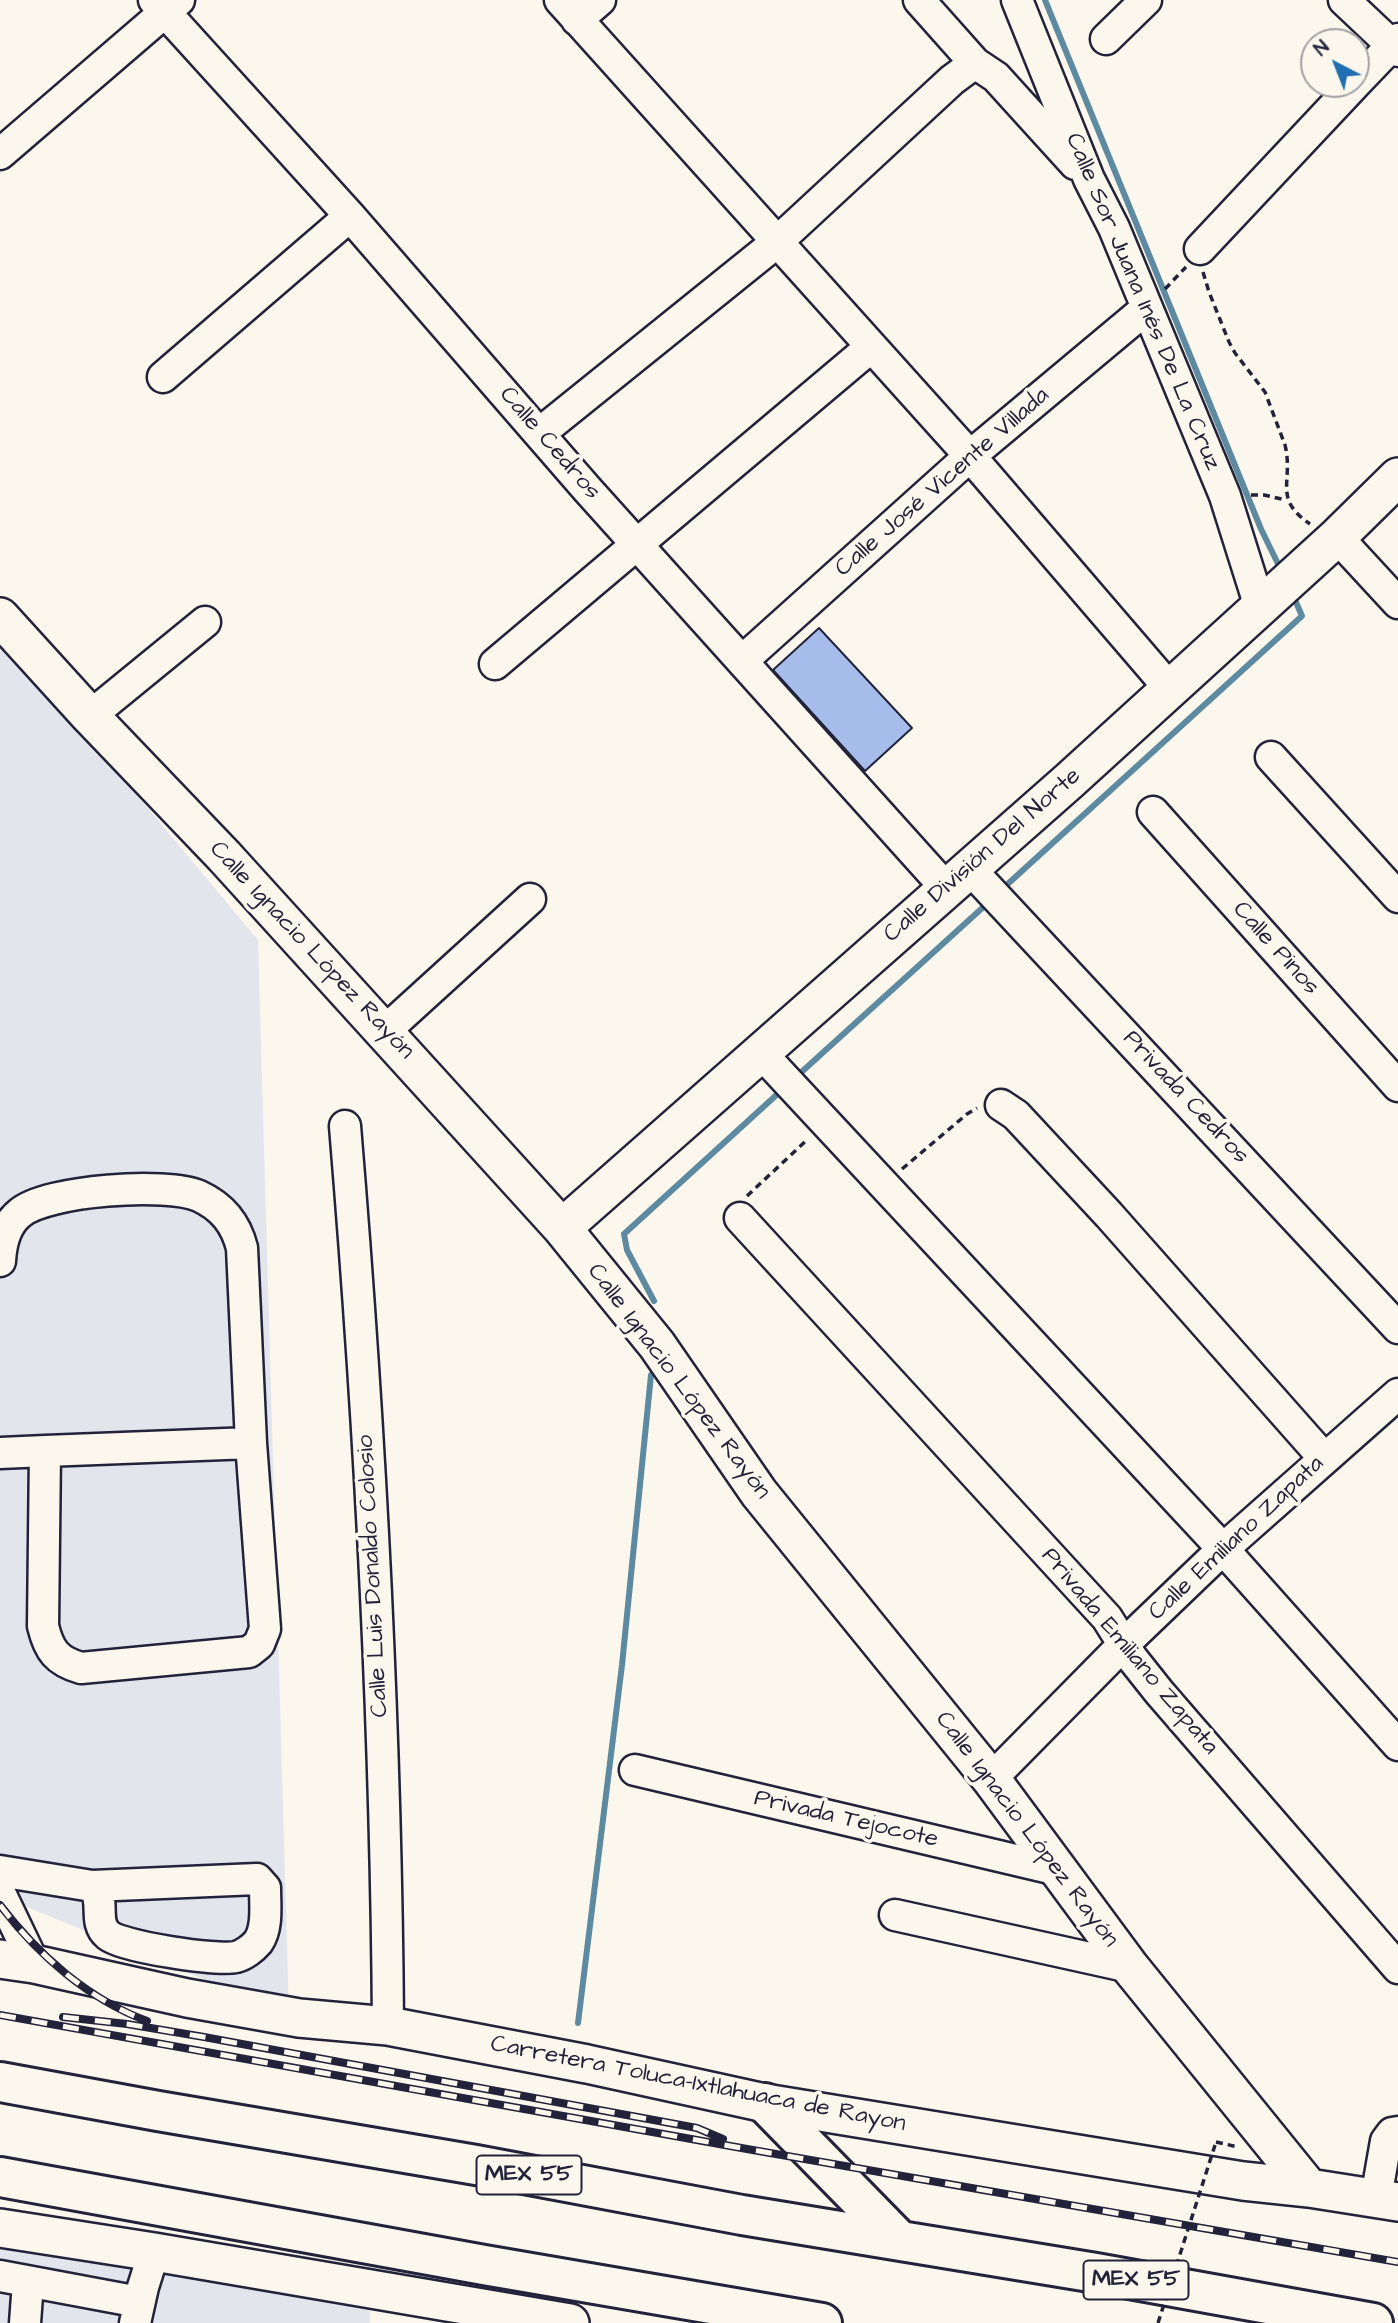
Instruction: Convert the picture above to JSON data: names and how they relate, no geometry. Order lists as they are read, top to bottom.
{
  "streets": {
    "highway": ["MEX 55"],
    "main road": ["Calle División Del Norte", "Calle Ignacio López Rayón", "Carretera Toluca-Ixtlahuaca de Rayon"],
    "street": [
      "Calle Sor Juana Inés De La Cruz",
      "Calle Cedros",
      "Calle José Vicente Villada",
      "Calle Pinos",
      "Privada Cedros",
      "Calle Emiliano Zapata",
      "Calle Luis Donaldo Colosio",
      "Privada Emiliano Zapata",
      "Privada Tejocote"
    ]
  },
  "crossings": [
    ["Calle Sor Juana Inés De La Cruz", "Calle José Vicente Villada"],
    ["Calle Sor Juana Inés De La Cruz", "Calle División Del Norte"],
    ["Calle Cedros", "Calle José Vicente Villada"],
    ["Calle Cedros", "Calle División Del Norte"],
    ["Calle Cedros", "Privada Cedros"],
    ["Calle División Del Norte", "Calle Ignacio López Rayón"],
    ["Calle División Del Norte", "Privada Cedros"],
    ["Calle Ignacio López Rayón", "Calle Emiliano Zapata"],
    ["Calle Ignacio López Rayón", "Privada Tejocote"],
    ["Calle Ignacio López Rayón", "Carretera Toluca-Ixtlahuaca de Rayon"],
    ["Calle Emiliano Zapata", "Privada Emiliano Zapata"],
    ["Calle Luis Donaldo Colosio", "Carretera Toluca-Ixtlahuaca de Rayon"]
  ],
  "north": "top left"
}
